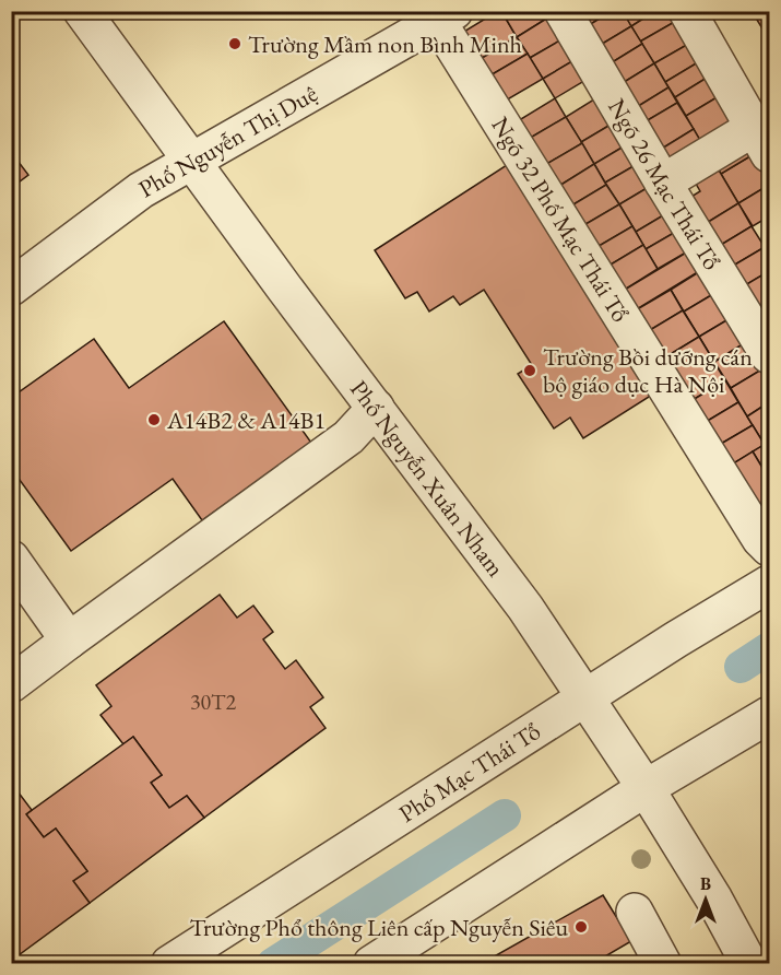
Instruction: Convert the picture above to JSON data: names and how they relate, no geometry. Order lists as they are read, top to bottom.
{
  "streets": {
    "street": [
      "Phố Nguyễn Thị Duệ",
      "Ngõ 26 Mạc Thái Tổ",
      "Ngõ 32 Phố Mạc Thái Tổ",
      "Phố Nguyễn Xuân Nham",
      "Phố Mạc Thái Tổ"
    ]
  },
  "crossings": [
    ["Phố Nguyễn Thị Duệ", "Ngõ 32 Phố Mạc Thái Tổ"],
    ["Phố Nguyễn Thị Duệ", "Phố Nguyễn Xuân Nham"],
    ["Phố Nguyễn Xuân Nham", "Phố Mạc Thái Tổ"]
  ],
  "places": [
    "Trường Mầm non Bình Minh",
    "Trường Bồi dưỡng cán bộ giáo dục Hà Nội",
    "A14B2 & A14B1",
    "Trường Phổ thông Liên cấp Nguyễn Siêu"
  ],
  "house_numbers": ["30T2"],
  "north": "top"
}
